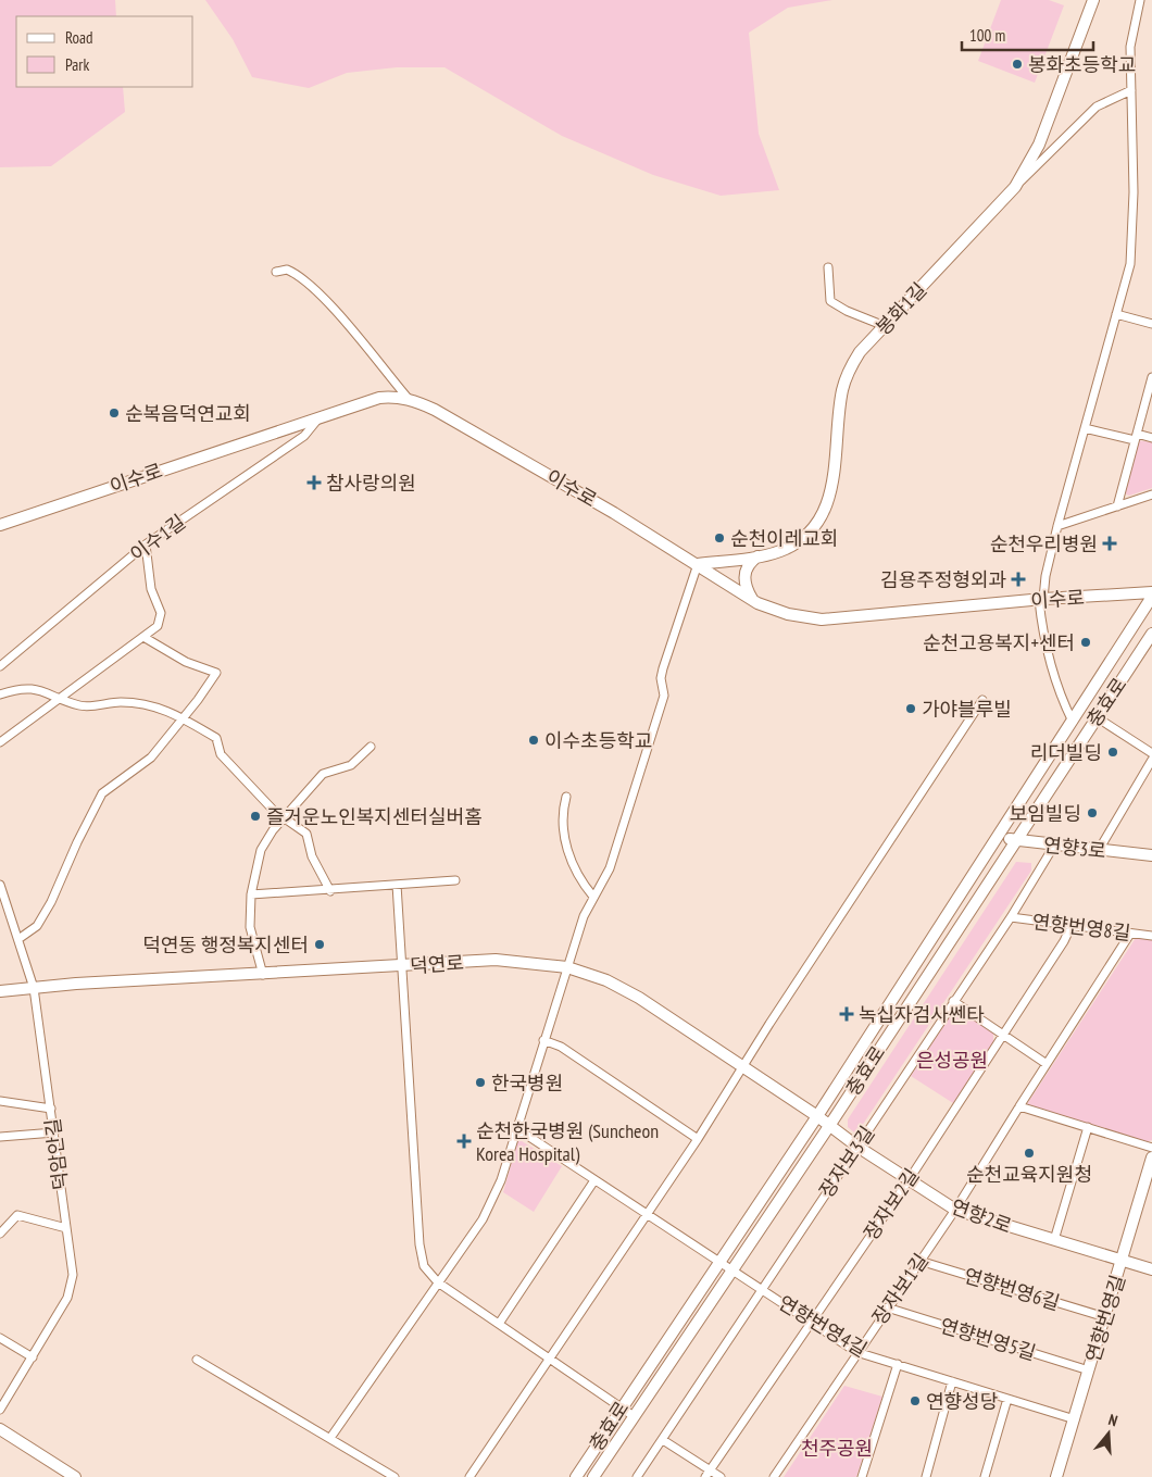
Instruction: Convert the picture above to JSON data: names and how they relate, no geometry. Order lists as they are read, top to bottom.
{
  "streets": {
    "main road": [
      "봉화1길",
      "이수로",
      "충효로",
      "연향3로",
      "덕연로",
      "연향2로",
      "연향번영길"
    ],
    "street": [
      "이수1길",
      "연향번영8길",
      "덕암안길",
      "장자보3길",
      "장자보2길",
      "장자보1길",
      "연향번영6길",
      "연향번영4길",
      "연향번영5길"
    ]
  },
  "crossings": [
    ["봉화1길", "이수로"],
    ["이수로", "이수1길"],
    ["이수로", "충효로"],
    ["충효로", "연향3로"],
    ["충효로", "덕연로"],
    ["충효로", "연향2로"],
    ["충효로", "연향번영4길"],
    ["연향3로", "장자보3길"],
    ["연향번영8길", "장자보3길"],
    ["연향번영8길", "장자보2길"],
    ["덕연로", "덕암안길"],
    ["덕연로", "연향2로"],
    ["장자보3길", "연향2로"],
    ["장자보3길", "연향번영4길"],
    ["장자보2길", "연향2로"],
    ["장자보2길", "연향번영4길"],
    ["연향2로", "장자보1길"],
    ["연향2로", "연향번영길"],
    ["장자보1길", "연향번영6길"],
    ["장자보1길", "연향번영4길"],
    ["장자보1길", "연향번영5길"],
    ["연향번영6길", "연향번영길"],
    ["연향번영길", "연향번영4길"],
    ["연향번영길", "연향번영5길"]
  ],
  "parks": ["은성공원", "천주공원"],
  "places": {
    "other": [
      "봉화초등학교",
      "순복음덕연교회",
      "순천이레교회",
      "순천고용복지+센터",
      "가야블루빌",
      "이수초등학교",
      "리더빌딩",
      "보임빌딩",
      "즐거운노인복지센터실버홈",
      "덕연동 행정복지센터",
      "한국병원",
      "순천교육지원청",
      "연향성당"
    ],
    "health": [
      "참사랑의원",
      "순천우리병원",
      "김용주정형외과",
      "녹십자검사쎈타",
      "순천한국병원 (Suncheon Korea Hospital)"
    ]
  },
  "legend": ["Road", "Park"],
  "scale_bar": "100 m",
  "north": "top"
}
